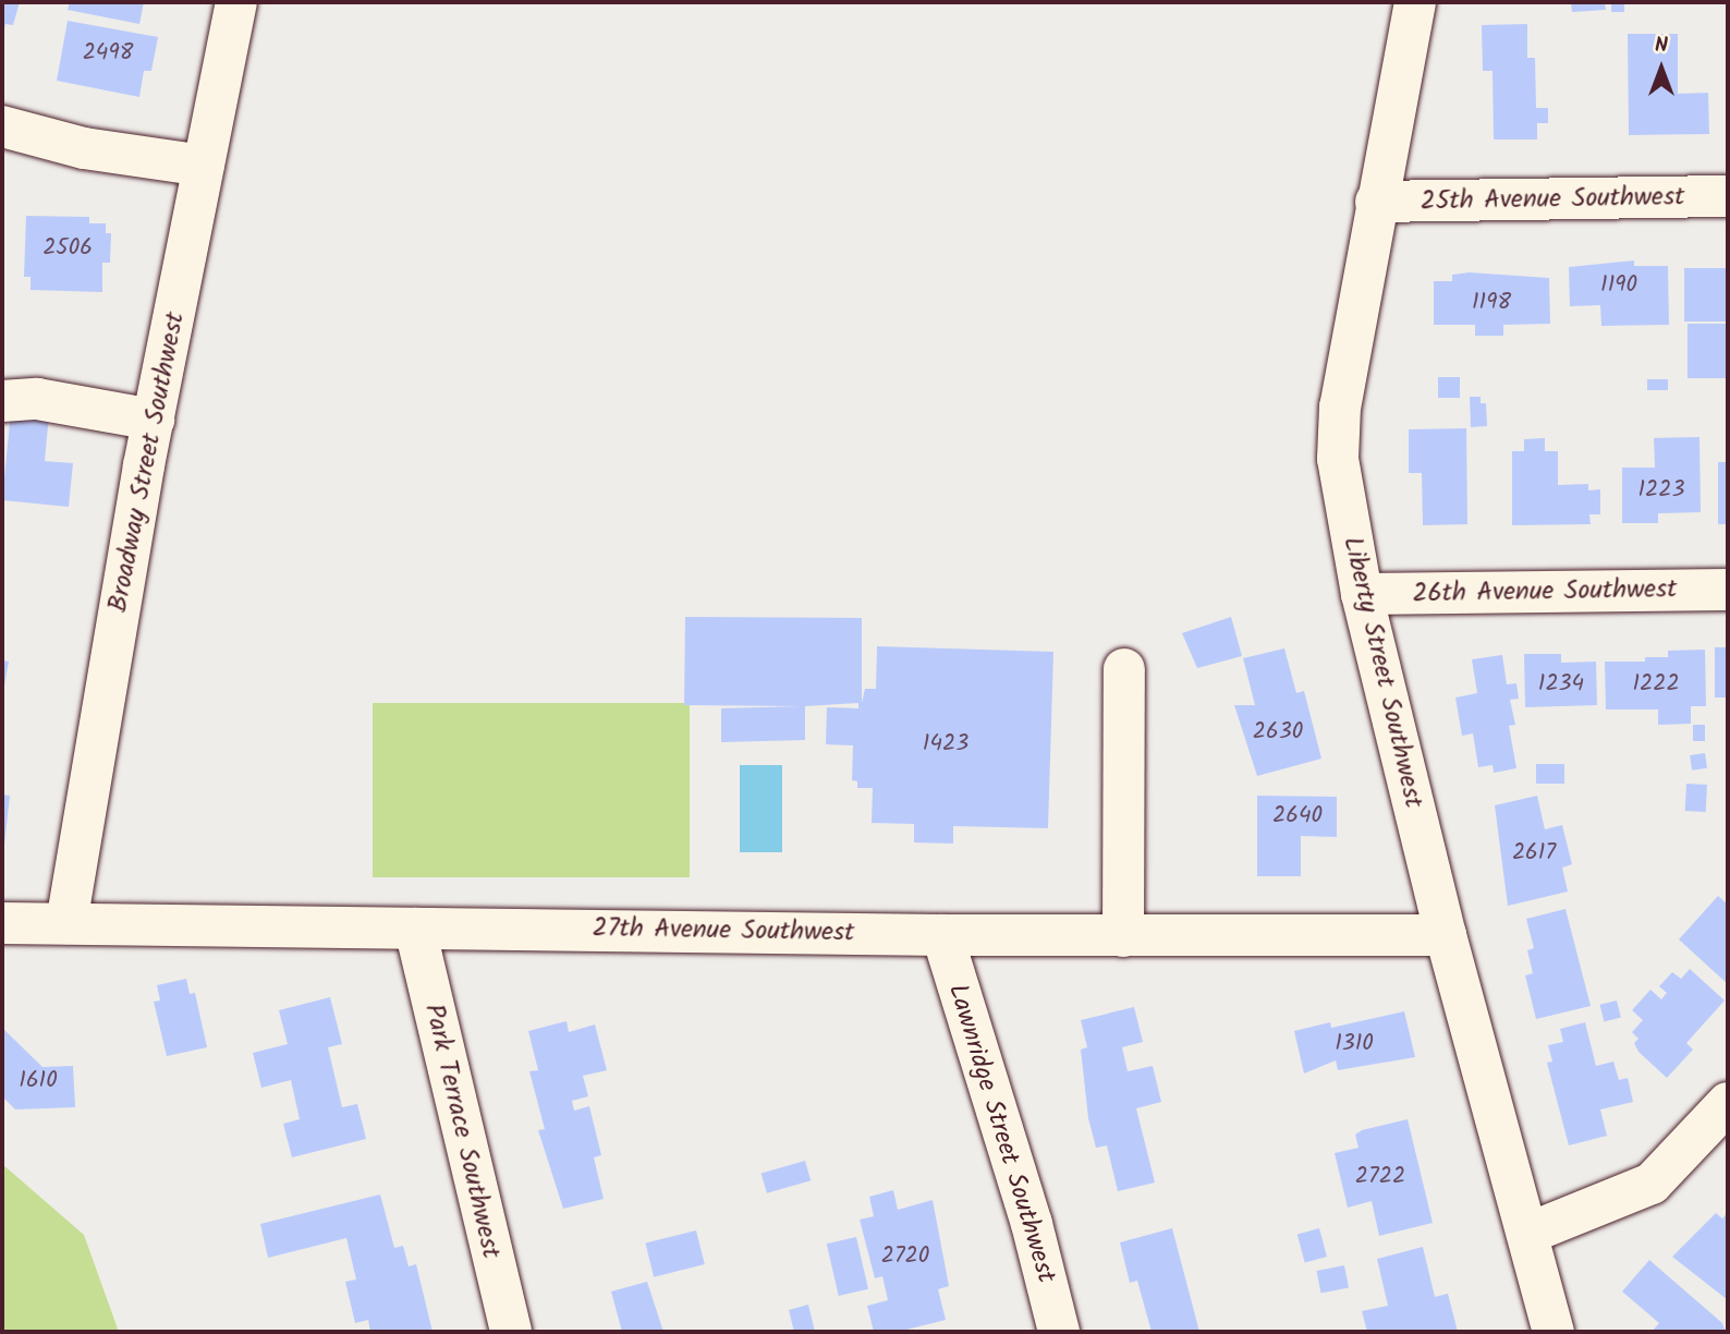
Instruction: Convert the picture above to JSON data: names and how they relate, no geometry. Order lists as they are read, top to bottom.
{
  "streets": {
    "street": [
      "25th Avenue Southwest",
      "Broadway Street Southwest",
      "26th Avenue Southwest",
      "Liberty Street Southwest",
      "27th Avenue Southwest",
      "Park Terrace Southwest",
      "Lawnridge Street Southwest"
    ]
  },
  "crossings": [
    ["25th Avenue Southwest", "Liberty Street Southwest"],
    ["Broadway Street Southwest", "27th Avenue Southwest"],
    ["26th Avenue Southwest", "Liberty Street Southwest"],
    ["Liberty Street Southwest", "27th Avenue Southwest"],
    ["27th Avenue Southwest", "Park Terrace Southwest"],
    ["27th Avenue Southwest", "Lawnridge Street Southwest"]
  ],
  "house_numbers": [
    "2498",
    "2506",
    "1190",
    "1198",
    "1223",
    "1234",
    "1222",
    "2630",
    "1423",
    "2640",
    "2617",
    "1310",
    "1610",
    "2722",
    "2720"
  ],
  "north": "top"
}
